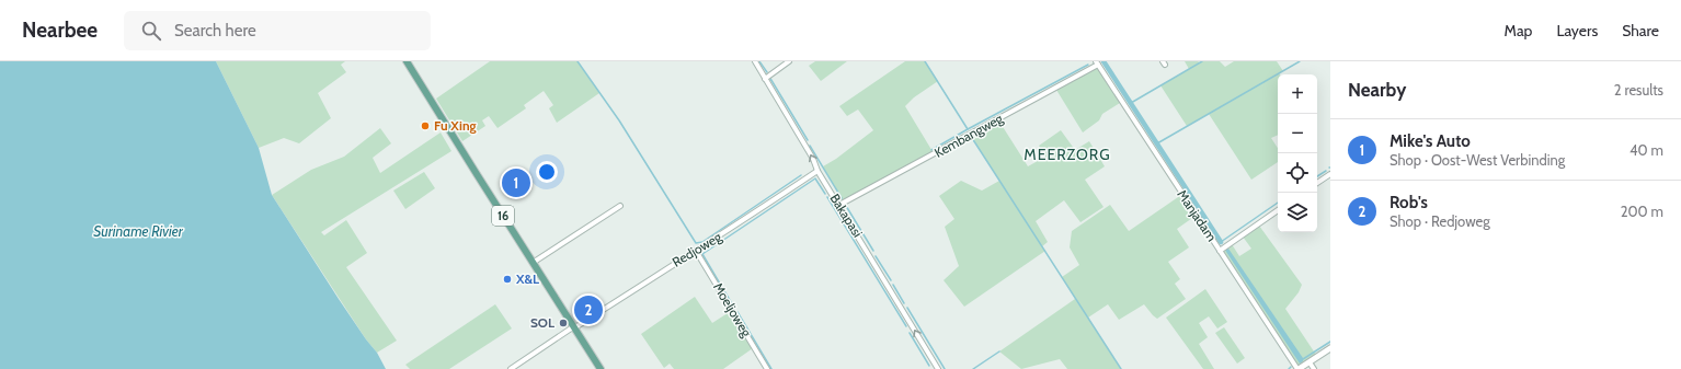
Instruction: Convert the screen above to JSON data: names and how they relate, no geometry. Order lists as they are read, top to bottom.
{
  "streets": {
    "main road": ["16"],
    "street": [
      "Kembangweg",
      "Bakapasi",
      "Manjadam",
      "Redjoweg",
      "Moeljoweg"
    ]
  },
  "crossings": [
    ["Kembangweg", "Bakapasi"],
    ["Kembangweg", "Manjadam"],
    ["16", "Redjoweg"],
    ["Bakapasi", "Redjoweg"],
    ["Redjoweg", "Moeljoweg"]
  ],
  "one_way": ["Bakapasi"],
  "districts": ["MEERZORG"],
  "water": ["Suriname Rivier"],
  "places": ["Fu Xing", "X&L", "SOL"],
  "page": {
    "header": "Nearbee",
    "search": "Search here",
    "nav": ["Map", "Layers", "Share"],
    "heading": ["Nearby", "2 results"],
    "map_buttons": ["+", "−"],
    "list": [
      {
        "mark": "1",
        "name": "Mike's Auto",
        "note": "Shop · Oost-West Verbinding",
        "value": "40 m"
      },
      {
        "mark": "2",
        "name": "Rob's",
        "note": "Shop · Redjoweg",
        "value": "200 m"
      }
    ],
    "pins": ["1", "2"]
  }
}
